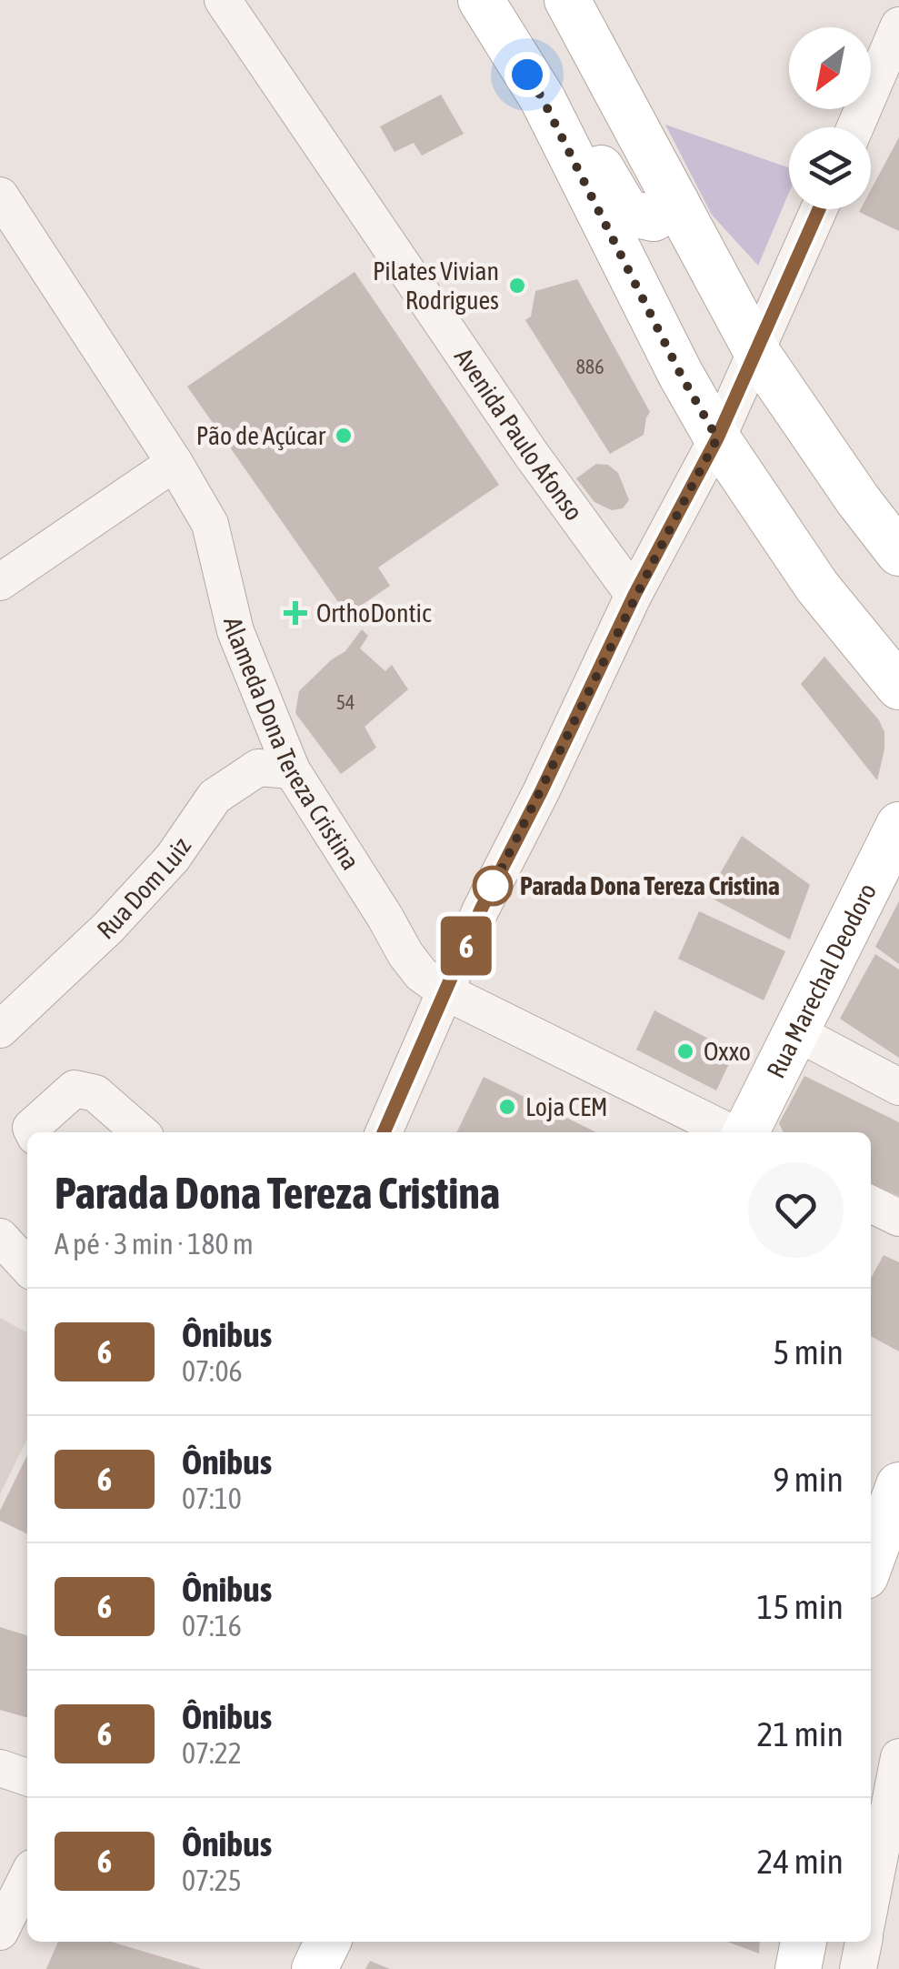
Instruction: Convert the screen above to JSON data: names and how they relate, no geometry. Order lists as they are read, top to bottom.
{
  "streets": {
    "main road": ["Rua Marechal Deodoro"],
    "street": ["Avenida Paulo Afonso", "Alameda Dona Tereza Cristina", "Rua Dom Luiz"]
  },
  "crossings": [
    ["Alameda Dona Tereza Cristina", "Rua Dom Luiz"]
  ],
  "places": {
    "other": [
      "Pilates Vivian Rodrigues",
      "Pão de Açúcar",
      "Parada Dona Tereza Cristina",
      "Oxxo",
      "Loja CEM"
    ],
    "health": ["OrthoDontic"]
  },
  "lines": ["bus line 6"],
  "house_numbers": ["886", "54"],
  "north": "bottom left",
  "page": {
    "on_map": "6",
    "heading": ["Parada Dona Tereza Cristina", "A pé · 3 min · 180 m"],
    "list": [
      {
        "mark": "6",
        "name": "Ônibus",
        "note": "07:06",
        "value": "5 min"
      },
      {
        "mark": "6",
        "name": "Ônibus",
        "note": "07:10",
        "value": "9 min"
      },
      {
        "mark": "6",
        "name": "Ônibus",
        "note": "07:16",
        "value": "15 min"
      },
      {
        "mark": "6",
        "name": "Ônibus",
        "note": "07:22",
        "value": "21 min"
      },
      {
        "mark": "6",
        "name": "Ônibus",
        "note": "07:25",
        "value": "24 min"
      }
    ]
  }
}
